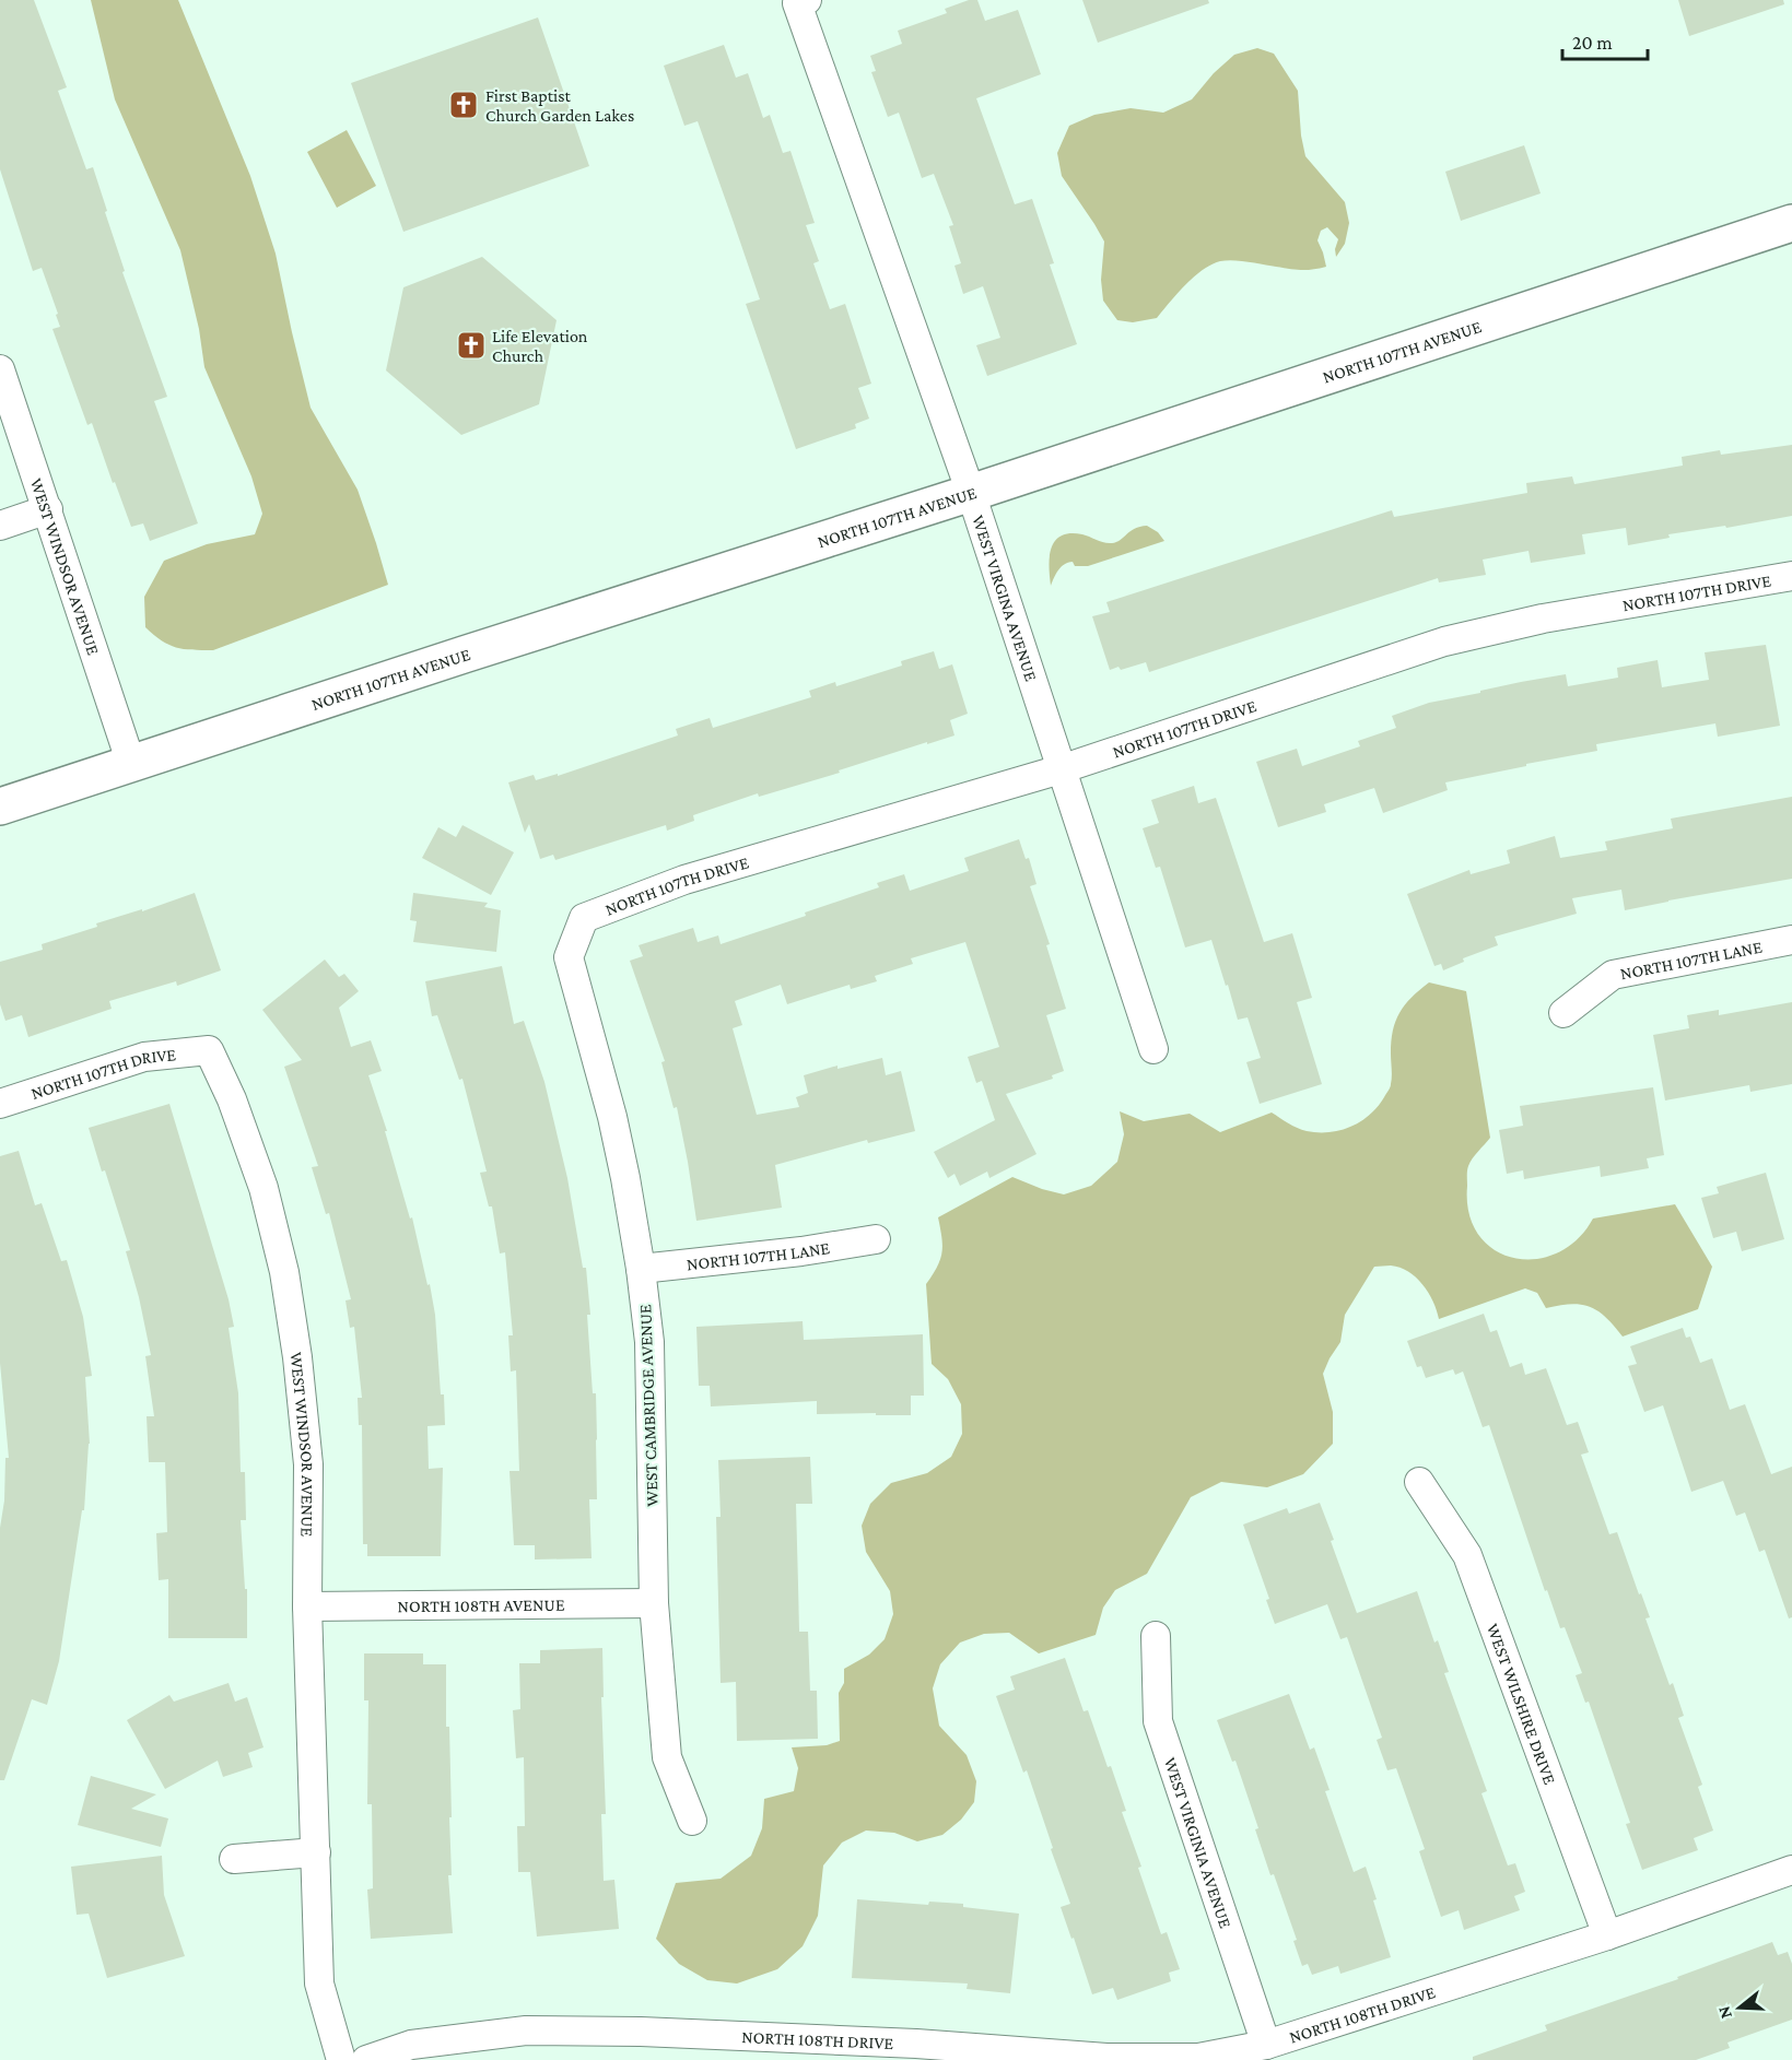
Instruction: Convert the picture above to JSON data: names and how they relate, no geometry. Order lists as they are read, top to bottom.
{
  "streets": {
    "main road": ["NORTH 107TH AVENUE"],
    "street": [
      "WEST WINDSOR AVENUE",
      "NORTH 107TH DRIVE",
      "WEST VIRGINA AVENUE",
      "NORTH 107TH LANE",
      "WEST CAMBRIDGE AVENUE",
      "NORTH 108TH AVENUE",
      "WEST WILSHIRE DRIVE",
      "WEST VIRGINIA AVENUE",
      "NORTH 108TH DRIVE"
    ]
  },
  "crossings": [
    ["NORTH 107TH AVENUE", "WEST WINDSOR AVENUE"],
    ["NORTH 107TH AVENUE", "WEST VIRGINA AVENUE"],
    ["WEST WINDSOR AVENUE", "NORTH 107TH DRIVE"],
    ["WEST WINDSOR AVENUE", "NORTH 108TH AVENUE"],
    ["NORTH 107TH DRIVE", "WEST VIRGINA AVENUE"],
    ["NORTH 107TH DRIVE", "WEST CAMBRIDGE AVENUE"],
    ["NORTH 107TH LANE", "WEST CAMBRIDGE AVENUE"],
    ["WEST CAMBRIDGE AVENUE", "NORTH 108TH AVENUE"],
    ["WEST WILSHIRE DRIVE", "NORTH 108TH DRIVE"],
    ["WEST VIRGINIA AVENUE", "NORTH 108TH DRIVE"]
  ],
  "places": {
    "church": ["First Baptist Church Garden Lakes", "Life Elevation Church"]
  },
  "scale_bar": "20 m",
  "north": "left"
}
